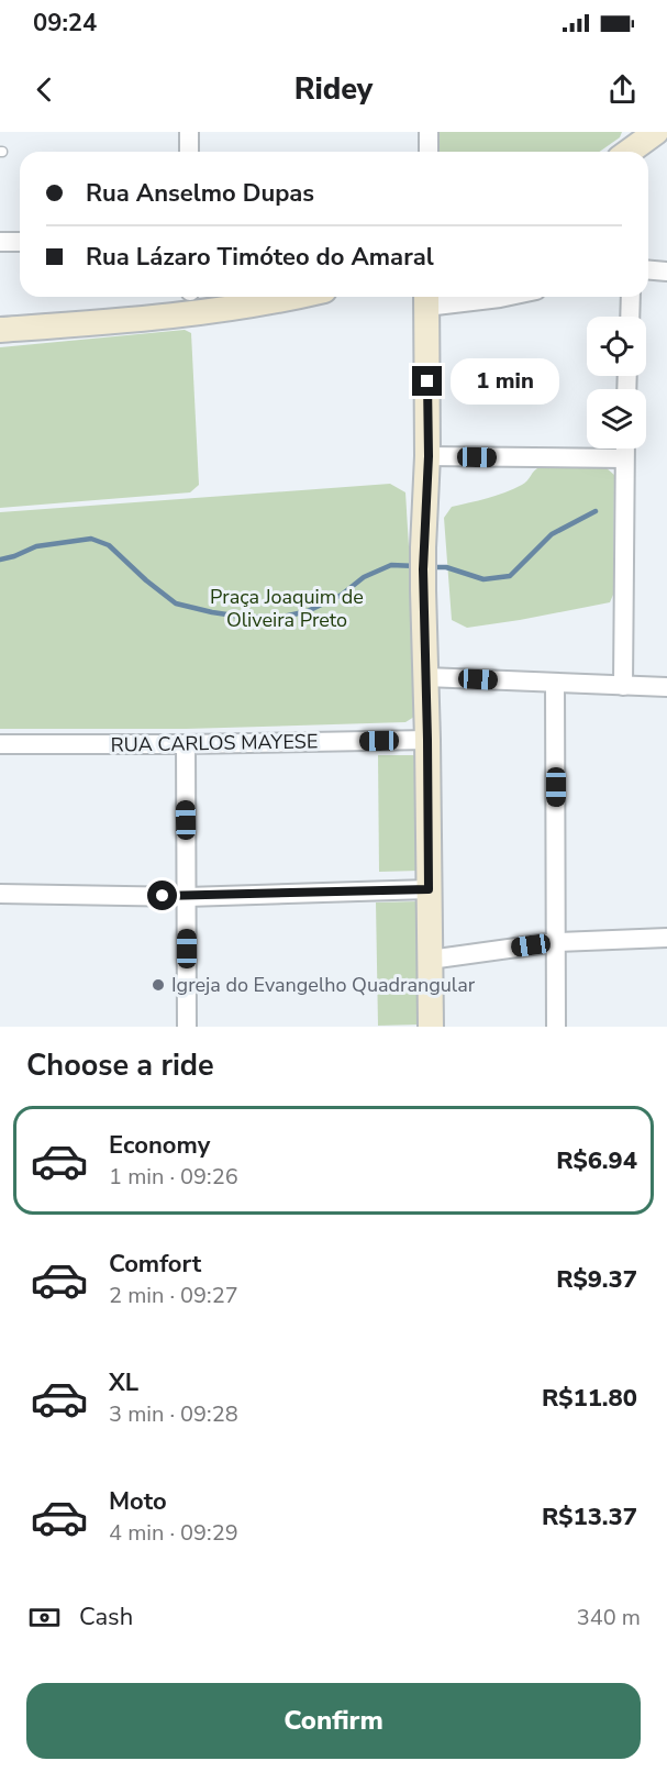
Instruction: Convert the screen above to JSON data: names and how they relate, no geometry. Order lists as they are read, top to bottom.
{
  "streets": {
    "street": ["RUA CARLOS MAYESE"]
  },
  "parks": ["Praça Joaquim de Oliveira Preto"],
  "places": ["Igreja do Evangelho Quadrangular"],
  "page": {
    "status": "09:24",
    "header": "Ridey",
    "banner": ["Rua Anselmo Dupas", "Rua Lázaro Timóteo do Amaral"],
    "bubble": "1 min",
    "heading": "Choose a ride",
    "list": [
      {
        "name": "Economy",
        "note": "1 min · 09:26",
        "value": "R$6.94"
      },
      {
        "name": "Comfort",
        "note": "2 min · 09:27",
        "value": "R$9.37"
      },
      {
        "name": "XL",
        "note": "3 min · 09:28",
        "value": "R$11.80"
      },
      {
        "name": "Moto",
        "note": "4 min · 09:29",
        "value": "R$13.37"
      }
    ],
    "pay": ["Cash", "340 m"],
    "buttons": "Confirm"
  }
}
